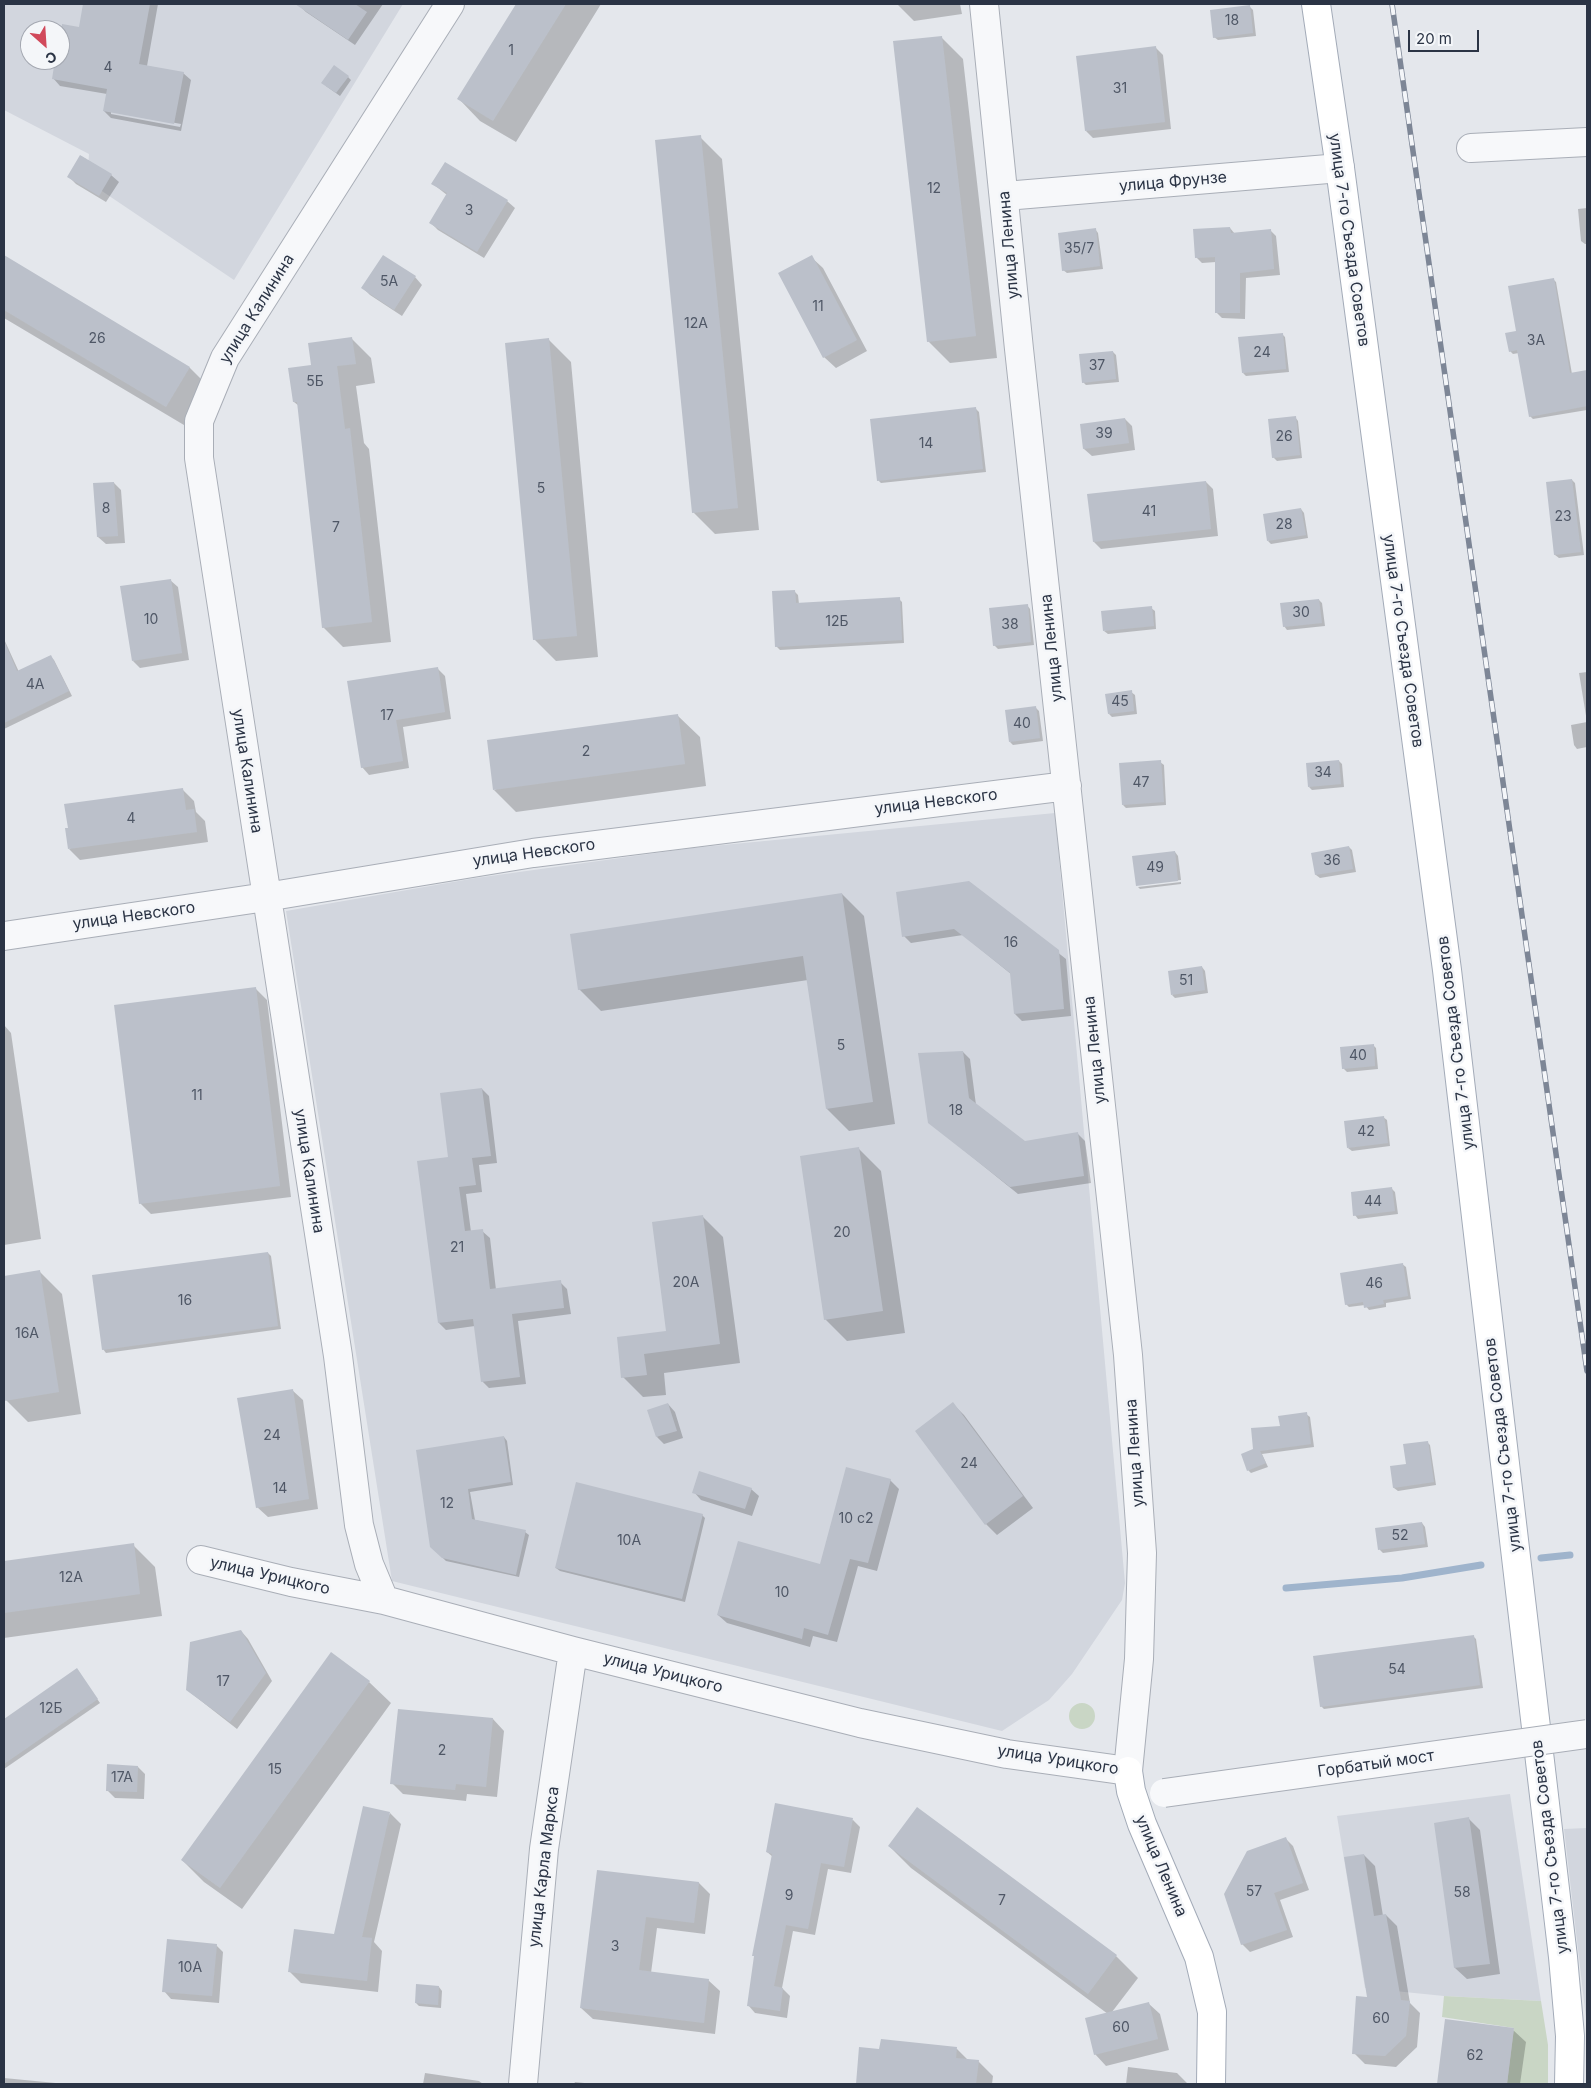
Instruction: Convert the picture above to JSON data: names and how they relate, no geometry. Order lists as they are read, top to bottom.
{
  "streets": {
    "main road": ["улица 7-го Съезда Советов", "улица Ленина"],
    "street": [
      "улица Фрунзе",
      "улица Калинина",
      "улица Невского",
      "улица Урицкого",
      "Горбатый мост",
      "улица Карла Маркса"
    ]
  },
  "crossings": [
    ["улица Фрунзе", "улица 7-го Съезда Советов"],
    ["улица Фрунзе", "улица Ленина"],
    ["улица Ленина", "улица Невского"],
    ["улица Ленина", "улица Урицкого"],
    ["улица Калинина", "улица Невского"],
    ["улица Калинина", "улица Урицкого"],
    ["улица Урицкого", "улица Карла Маркса"]
  ],
  "house_numbers": [
    "18",
    "1",
    "4",
    "31",
    "12",
    "3",
    "35/7",
    "5А",
    "11",
    "12А",
    "26",
    "3А",
    "24",
    "37",
    "5Б",
    "39",
    "26",
    "14",
    "5",
    "8",
    "41",
    "23",
    "28",
    "7",
    "30",
    "10",
    "12Б",
    "38",
    "4А",
    "45",
    "17",
    "40",
    "2",
    "34",
    "47",
    "4",
    "36",
    "49",
    "16",
    "51",
    "5",
    "40",
    "11",
    "18",
    "42",
    "44",
    "20",
    "21",
    "20А",
    "46",
    "16",
    "16А",
    "24",
    "24",
    "14",
    "12",
    "10 с2",
    "52",
    "10А",
    "12А",
    "10",
    "54",
    "17",
    "12Б",
    "2",
    "15",
    "17А",
    "57",
    "58",
    "9",
    "7",
    "3",
    "10А",
    "60",
    "60",
    "62"
  ],
  "scale_bar": "20 m",
  "north": "bottom right"
}
